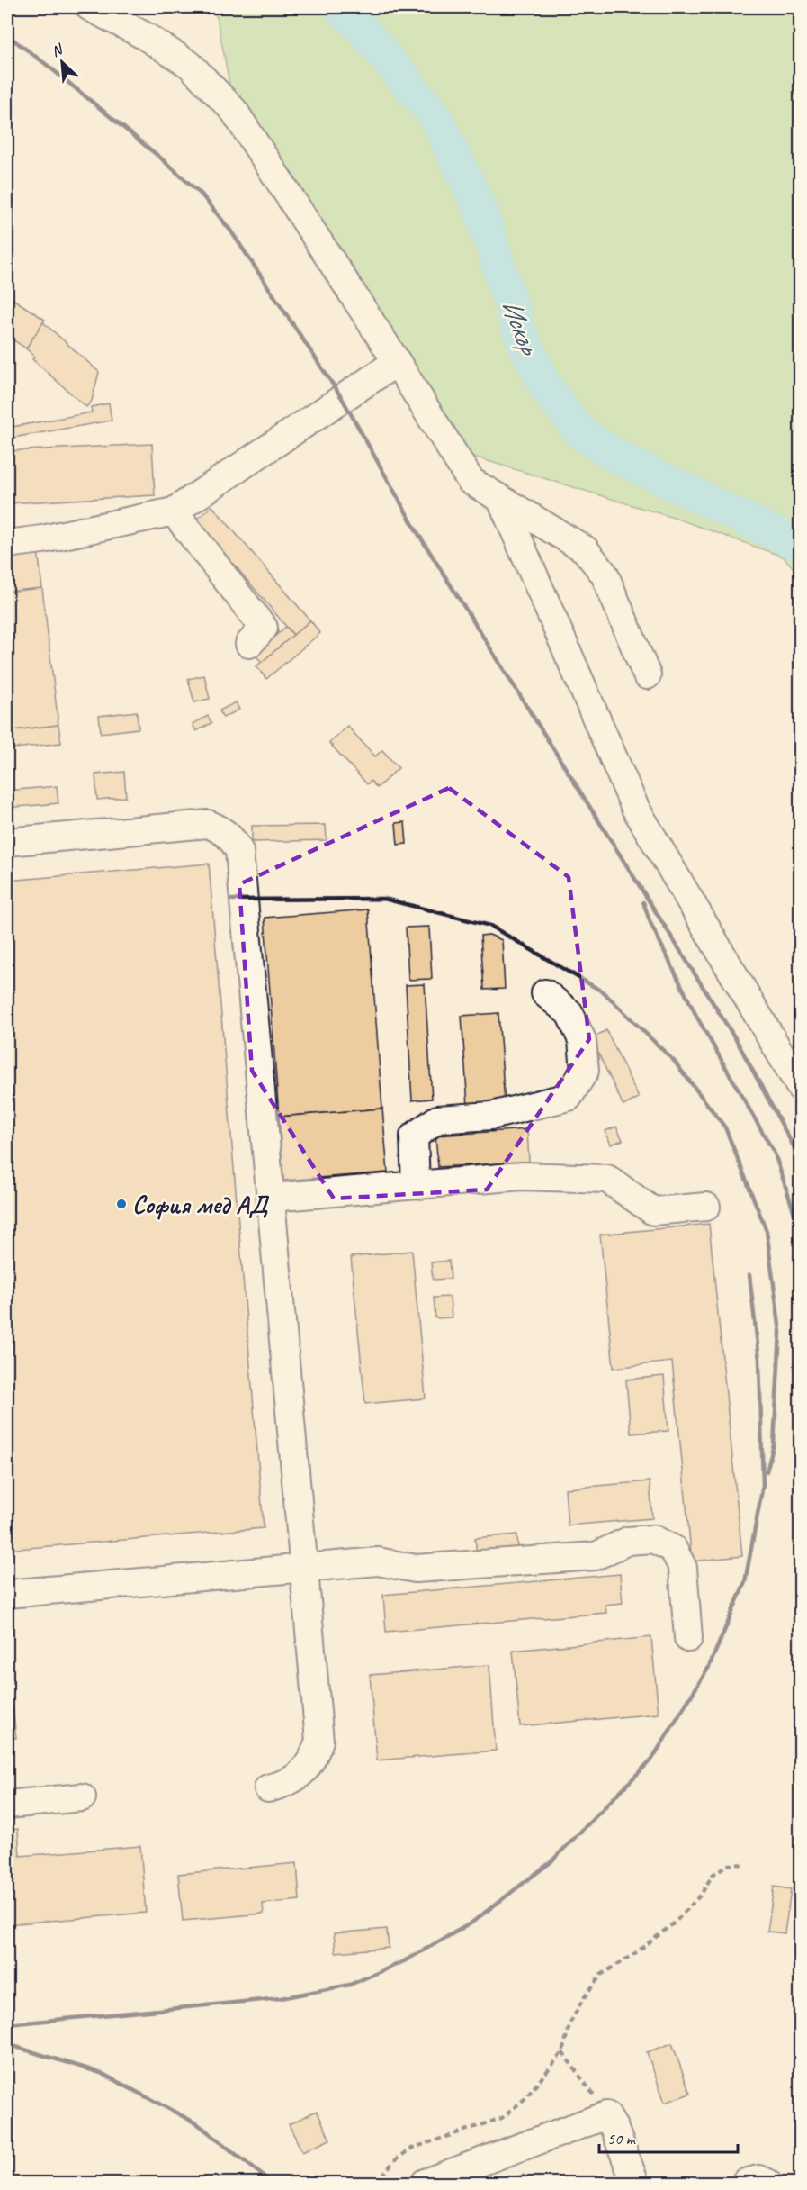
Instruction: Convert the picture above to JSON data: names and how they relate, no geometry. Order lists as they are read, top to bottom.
{
  "water": ["Искър"],
  "places": ["София мед АД"],
  "scale_bar": "50 m",
  "north": "top left"
}
